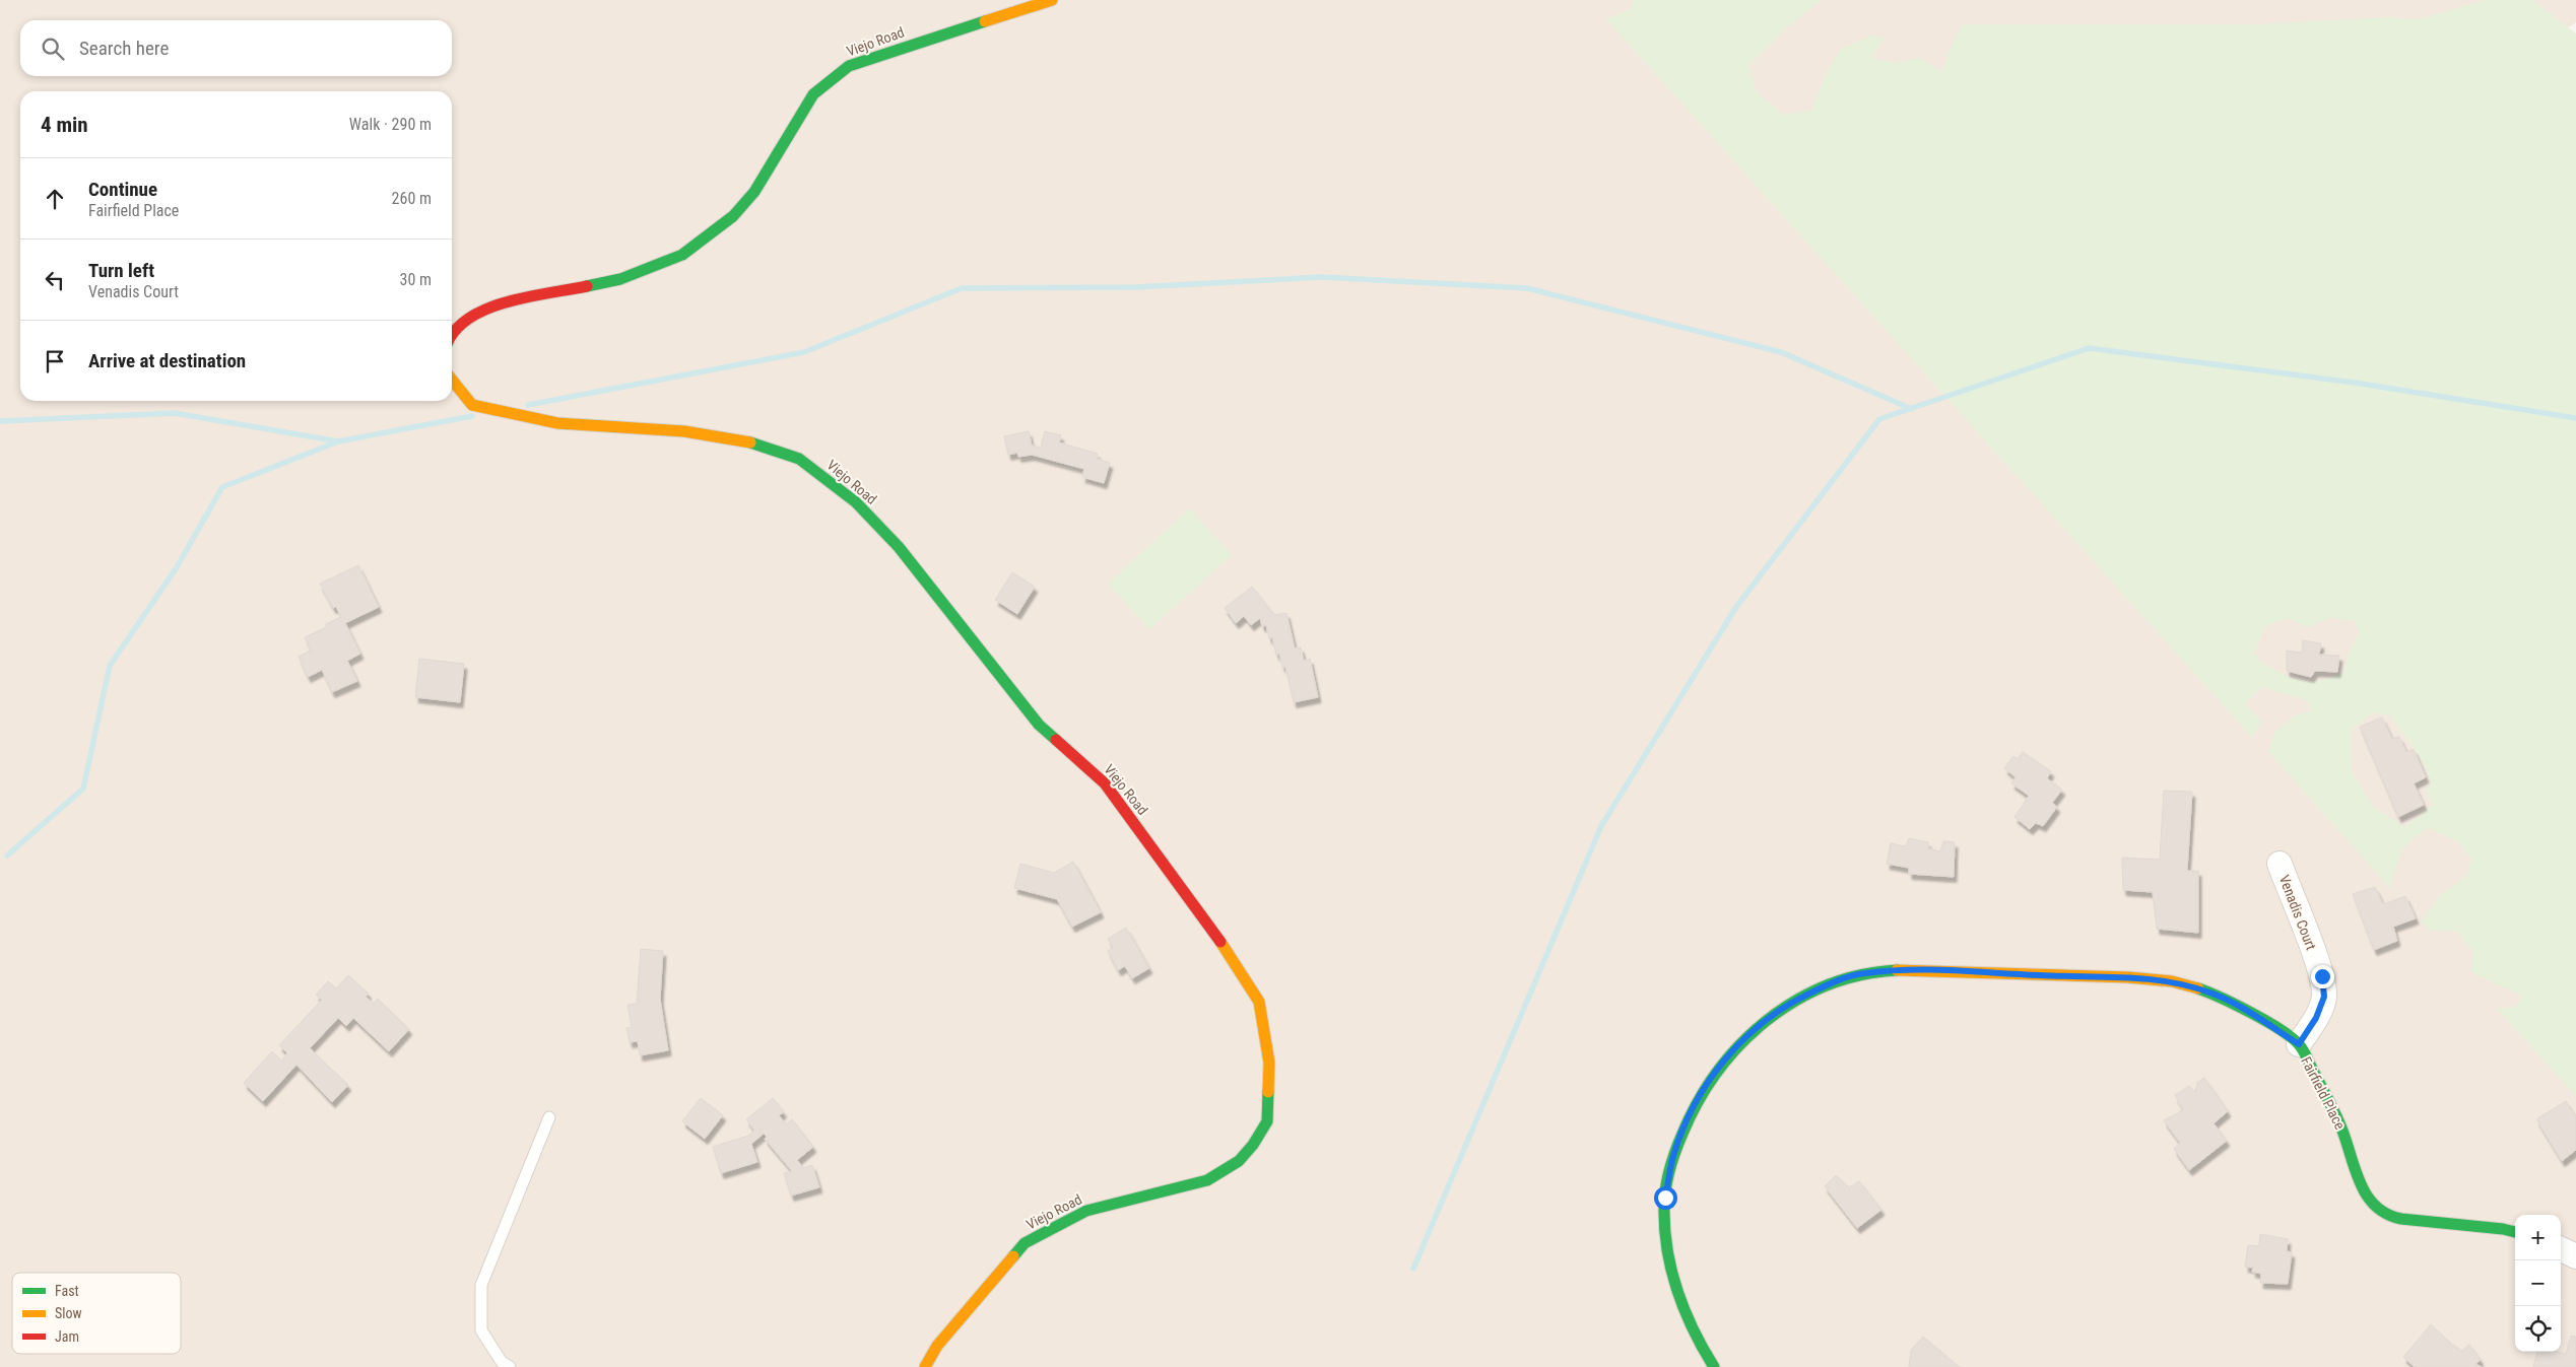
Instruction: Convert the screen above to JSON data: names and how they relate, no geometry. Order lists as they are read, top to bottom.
{
  "streets": {
    "street": ["Viejo Road", "Venadis Court", "Fairfield Place"]
  },
  "crossings": [
    ["Venadis Court", "Fairfield Place"]
  ],
  "legend": ["Fast", "Slow", "Jam"],
  "page": {
    "search": "Search here",
    "heading": ["4 min", "Walk · 290 m"],
    "list": [
      ["Continue", "Fairfield Place", "260 m"],
      ["Turn left", "Venadis Court", "30 m"],
      "Arrive at destination"
    ],
    "map_buttons": ["+", "−"]
  }
}
